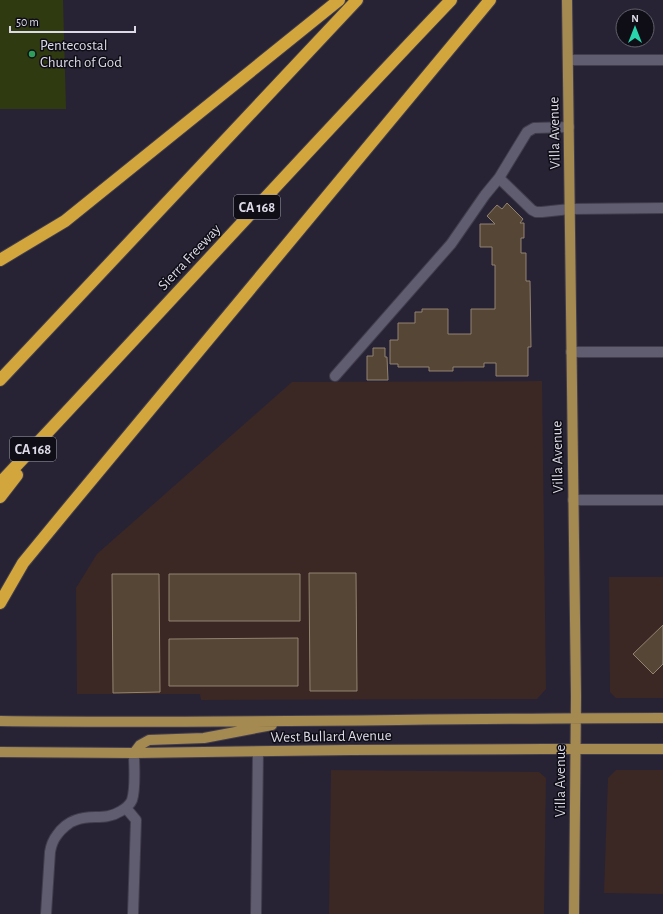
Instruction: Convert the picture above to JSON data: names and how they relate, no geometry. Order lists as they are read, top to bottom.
{
  "streets": {
    "highway": ["CA 168", "Sierra Freeway"],
    "main road": ["Villa Avenue", "West Bullard Avenue"]
  },
  "crossings": [
    ["Villa Avenue", "West Bullard Avenue"]
  ],
  "places": ["Pentecostal Church of God"],
  "scale_bar": "50 m",
  "north": "top"
}
